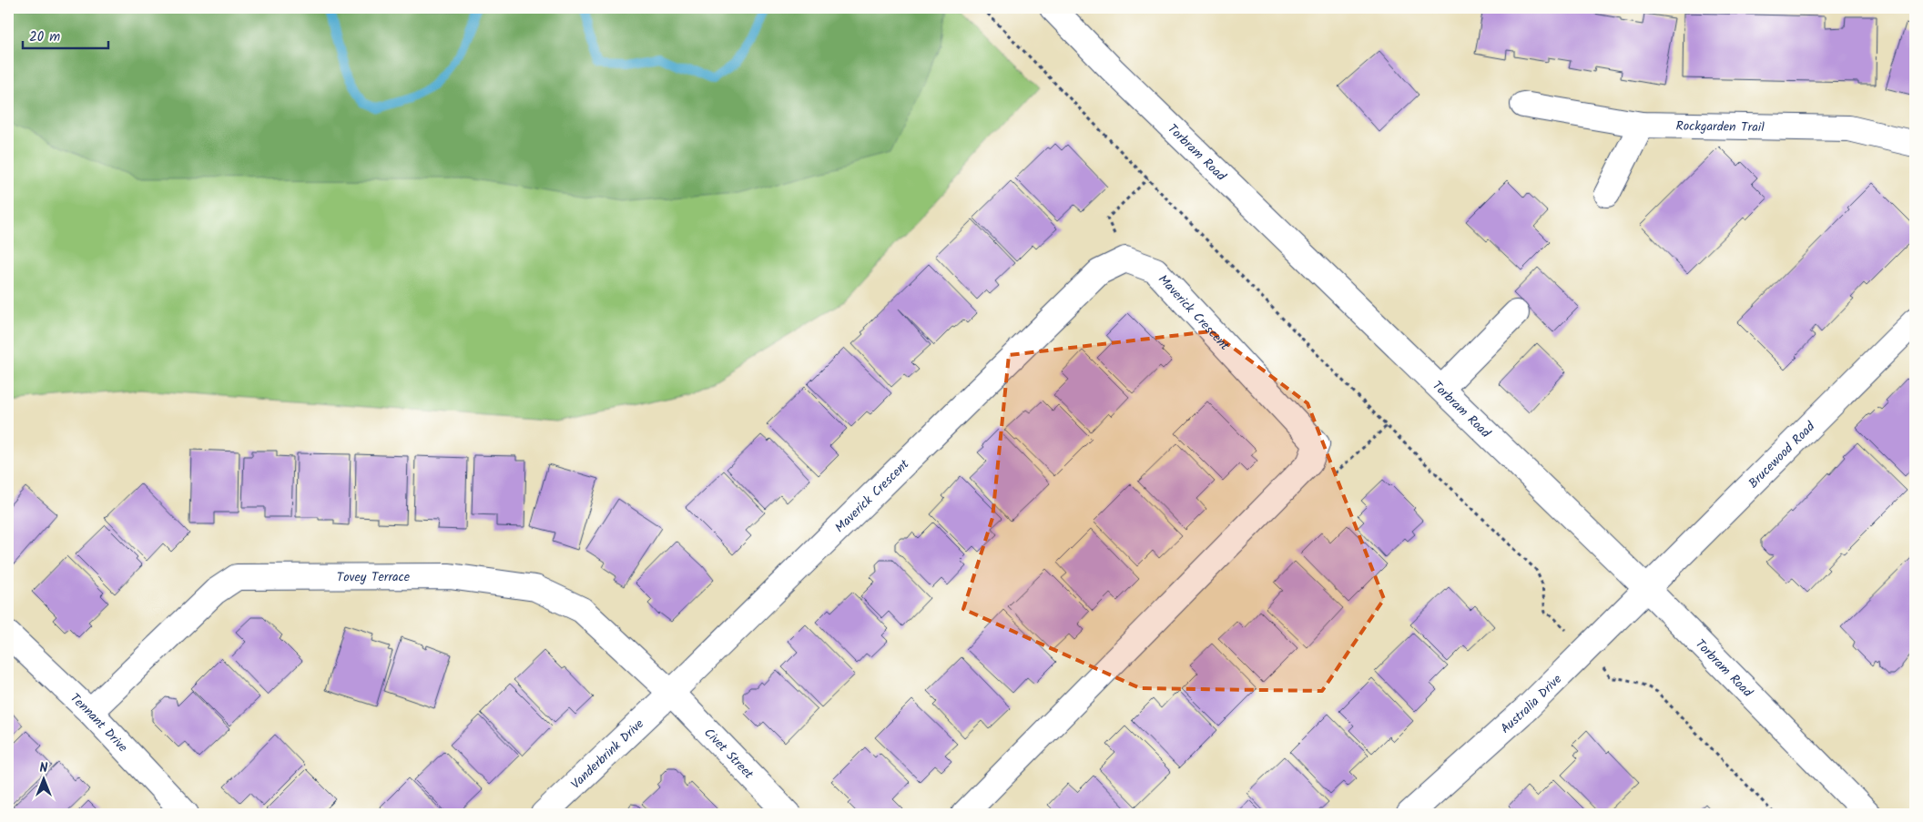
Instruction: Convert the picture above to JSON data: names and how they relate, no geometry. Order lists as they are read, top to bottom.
{
  "streets": {
    "street": [
      "Rockgarden Trail",
      "Torbram Road",
      "Maverick Crescent",
      "Brucewood Road",
      "Tovey Terrace",
      "Australia Drive",
      "Tennant Drive",
      "Vanderbrink Drive",
      "Civet Street"
    ]
  },
  "crossings": [
    ["Torbram Road", "Brucewood Road"],
    ["Torbram Road", "Australia Drive"],
    ["Maverick Crescent", "Tovey Terrace"],
    ["Maverick Crescent", "Vanderbrink Drive"],
    ["Maverick Crescent", "Civet Street"],
    ["Brucewood Road", "Australia Drive"],
    ["Tovey Terrace", "Tennant Drive"],
    ["Tovey Terrace", "Vanderbrink Drive"],
    ["Tovey Terrace", "Civet Street"],
    ["Vanderbrink Drive", "Civet Street"]
  ],
  "scale_bar": "20 m",
  "north": "top"
}
